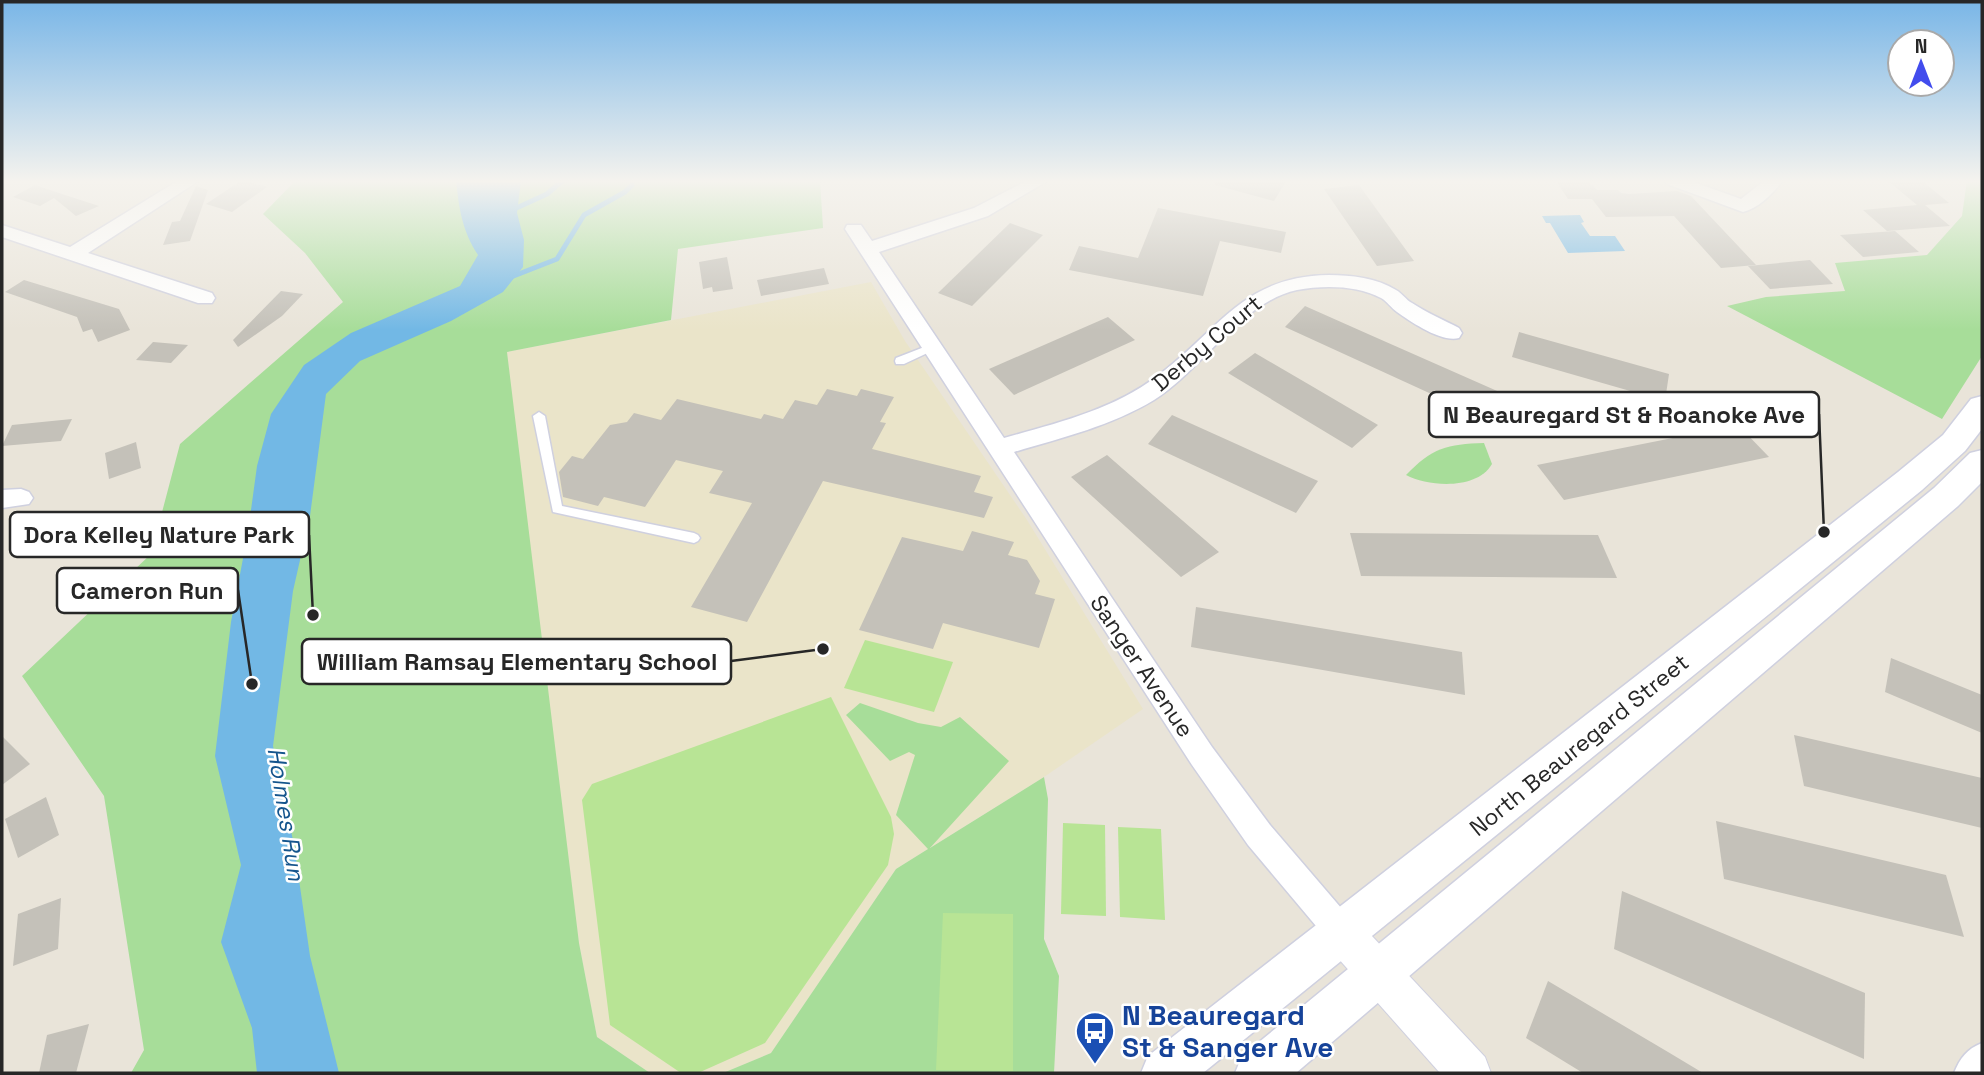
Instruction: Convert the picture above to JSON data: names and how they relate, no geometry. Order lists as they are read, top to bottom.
{
  "streets": {
    "main road": ["North Beauregard Street"],
    "street": ["Derby Court", "Sanger Avenue"]
  },
  "crossings": [
    ["Derby Court", "Sanger Avenue"],
    ["Sanger Avenue", "North Beauregard Street"]
  ],
  "water": ["Holmes Run"],
  "places": {
    "other": [
      "N Beauregard St & Roanoke Ave",
      "Dora Kelley Nature Park",
      "William Ramsay Elementary School",
      "Cameron Run"
    ],
    "bus stop": ["N Beauregard St & Sanger Ave"]
  },
  "north": "top"
}
